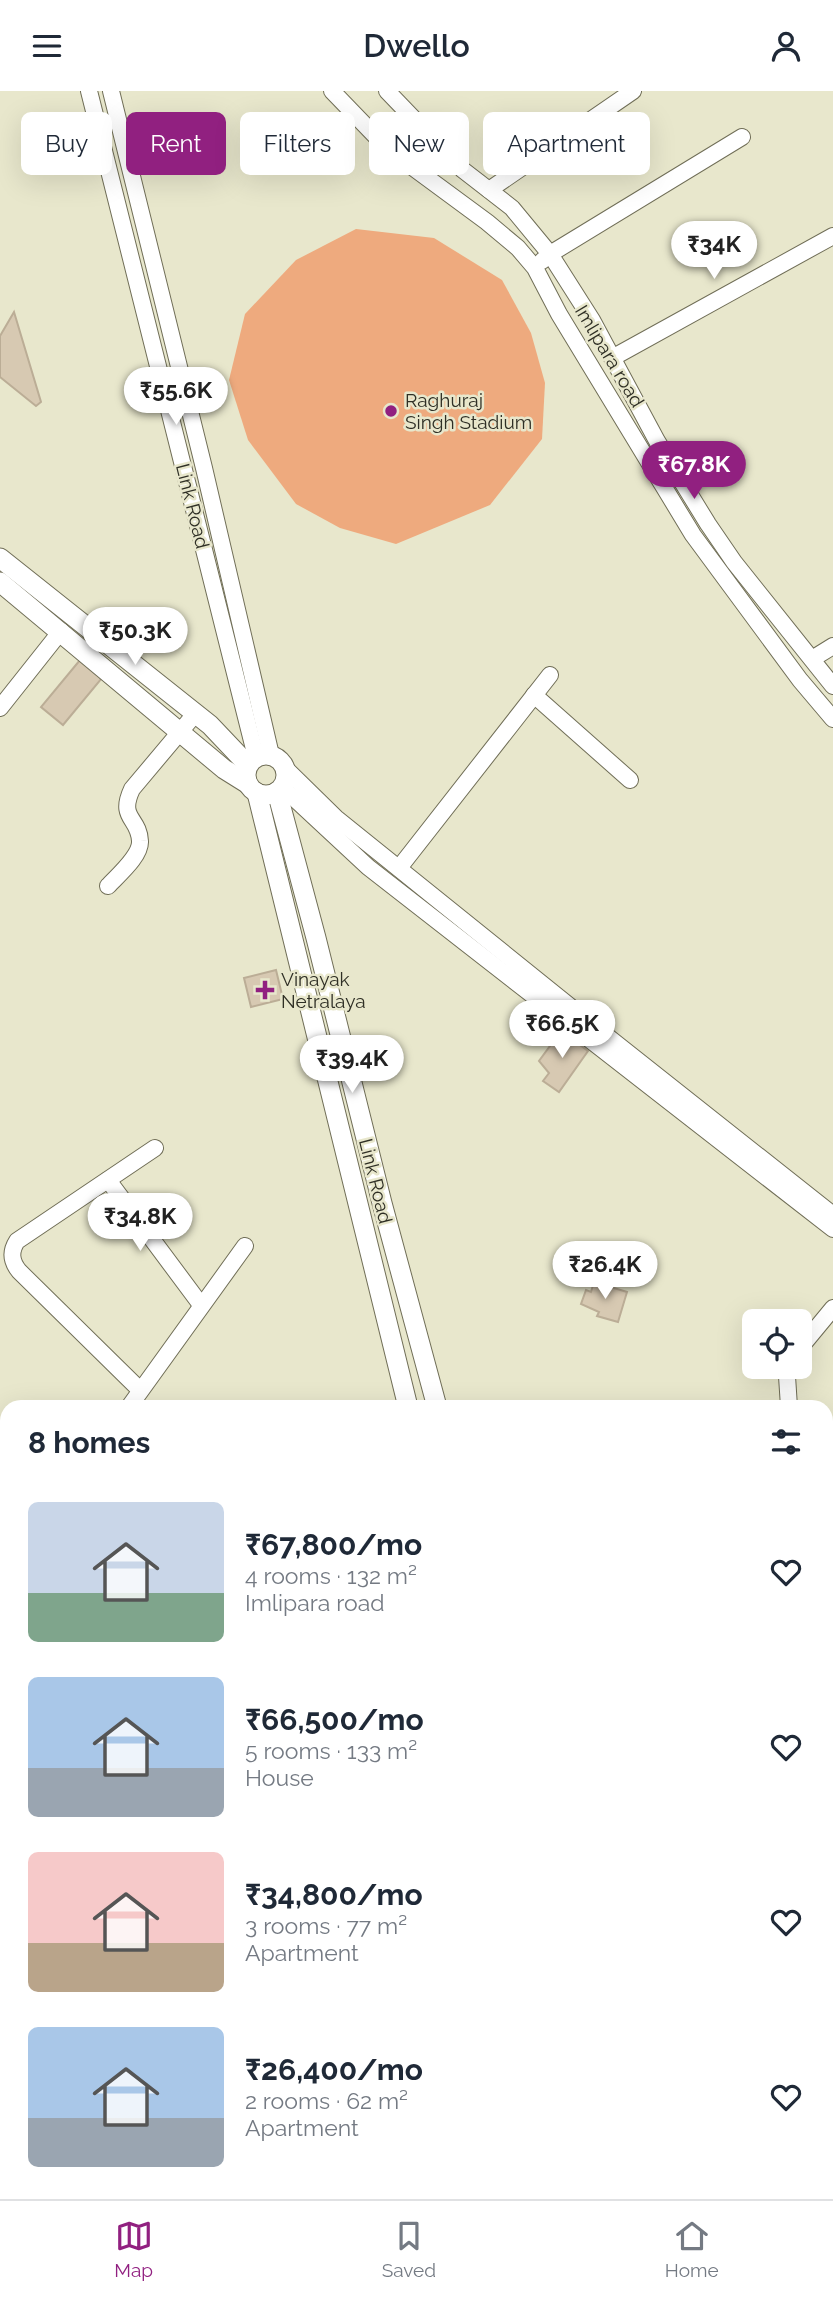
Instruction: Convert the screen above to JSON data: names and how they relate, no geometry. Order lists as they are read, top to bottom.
{
  "streets": {
    "main road": ["Link Road"],
    "street": ["Imlipara road"]
  },
  "places": {
    "other": ["Raghuraj Singh Stadium"],
    "health": ["Vinayak Netralaya"]
  },
  "page": {
    "header": "Dwello",
    "chip": [
      "Buy",
      "Rent",
      "Filters",
      "New",
      "Apartment"
    ],
    "price": [
      "₹34K",
      "₹55.6K",
      "₹67.8K",
      "₹50.3K",
      "₹66.5K",
      "₹39.4K",
      "₹34.8K",
      "₹26.4K"
    ],
    "heading": "8 homes",
    "list": [
      {
        "name": "₹67,800/mo",
        "note": "4 rooms · 132 m² · Imlipara road"
      },
      {
        "name": "₹66,500/mo",
        "note": "5 rooms · 133 m² · House"
      },
      {
        "name": "₹34,800/mo",
        "note": "3 rooms · 77 m² · Apartment"
      },
      {
        "name": "₹26,400/mo",
        "note": "2 rooms · 62 m² · Apartment"
      }
    ],
    "tabs": ["Map", "Saved", "Home"]
  }
}
